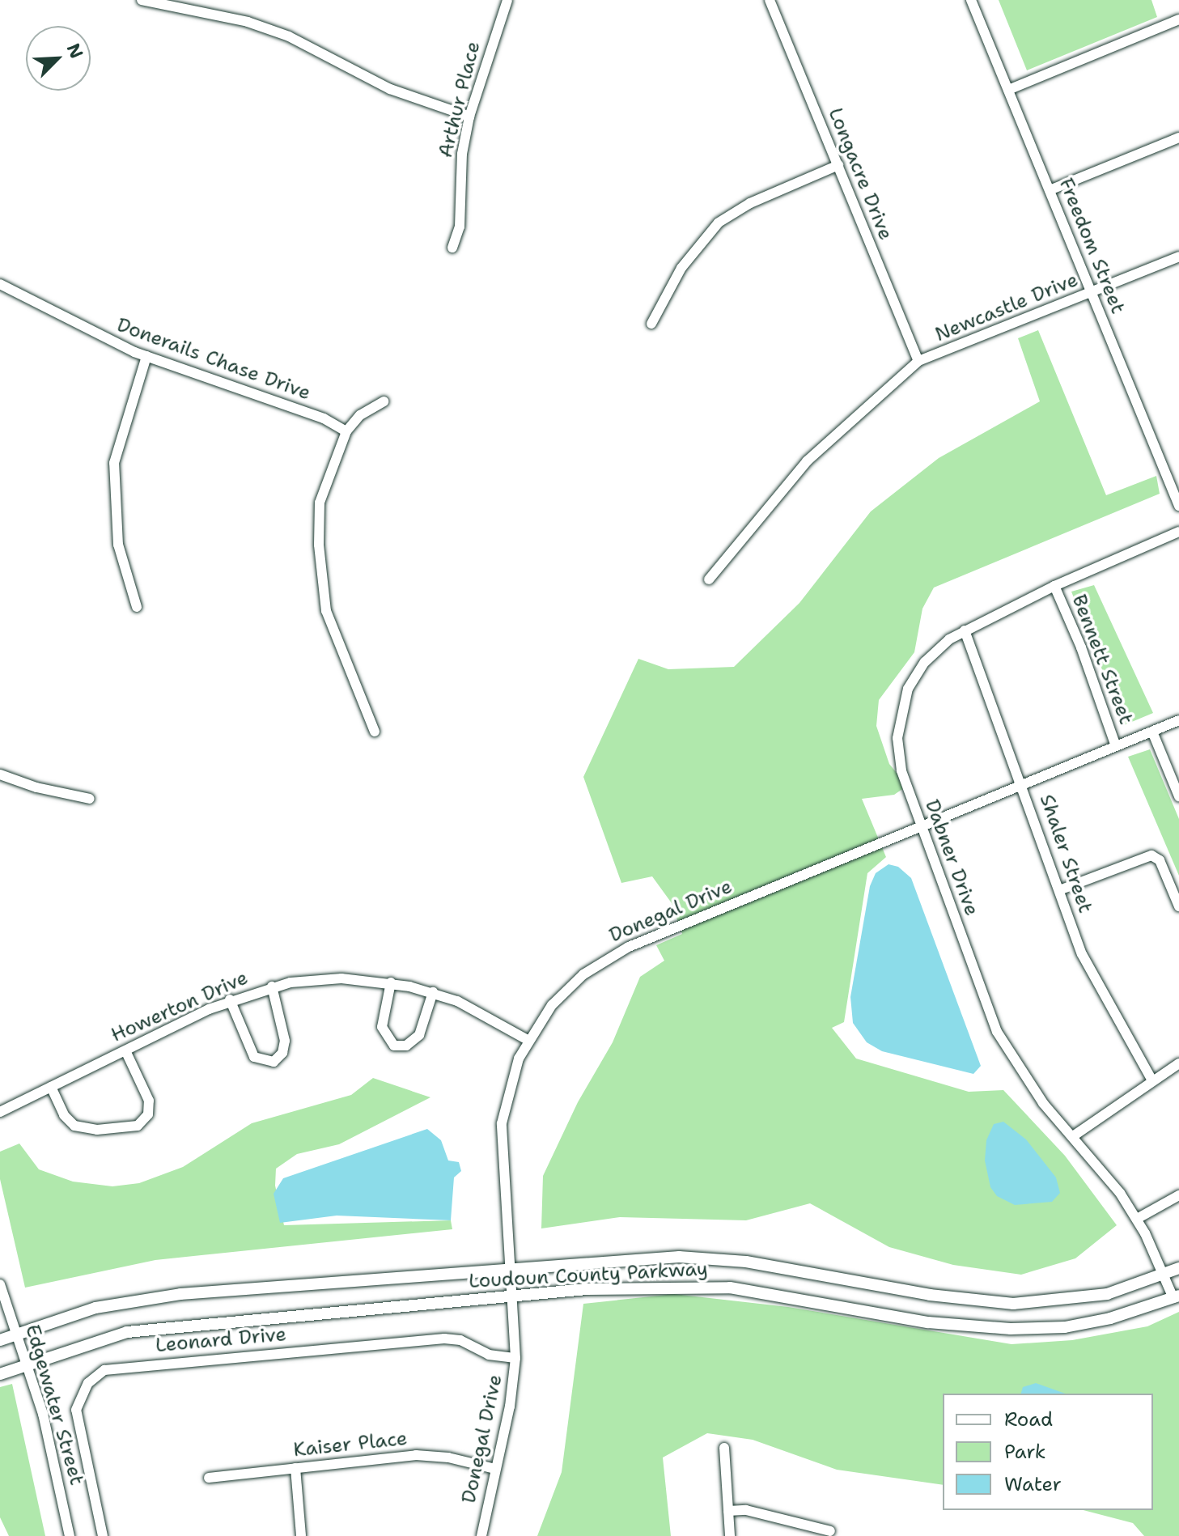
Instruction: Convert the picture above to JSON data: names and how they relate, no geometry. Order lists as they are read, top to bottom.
{
  "streets": {
    "main road": ["Loudoun County Parkway"],
    "street": [
      "Arthur Place",
      "Longacre Drive",
      "Freedom Street",
      "Newcastle Drive",
      "Donerails Chase Drive",
      "Bennett Street",
      "Shaler Street",
      "Dabner Drive",
      "Donegal Drive",
      "Howerton Drive",
      "Leonard Drive",
      "Edgewater Street",
      "Kaiser Place"
    ]
  },
  "crossings": [
    ["Longacre Drive", "Newcastle Drive"],
    ["Freedom Street", "Newcastle Drive"],
    ["Bennett Street", "Dabner Drive"],
    ["Bennett Street", "Donegal Drive"],
    ["Shaler Street", "Dabner Drive"],
    ["Shaler Street", "Donegal Drive"],
    ["Dabner Drive", "Donegal Drive"],
    ["Dabner Drive", "Loudoun County Parkway"],
    ["Donegal Drive", "Howerton Drive"],
    ["Donegal Drive", "Loudoun County Parkway"],
    ["Donegal Drive", "Leonard Drive"],
    ["Donegal Drive", "Kaiser Place"],
    ["Loudoun County Parkway", "Edgewater Street"]
  ],
  "legend": ["Road", "Park", "Water"],
  "north": "top right"
}
